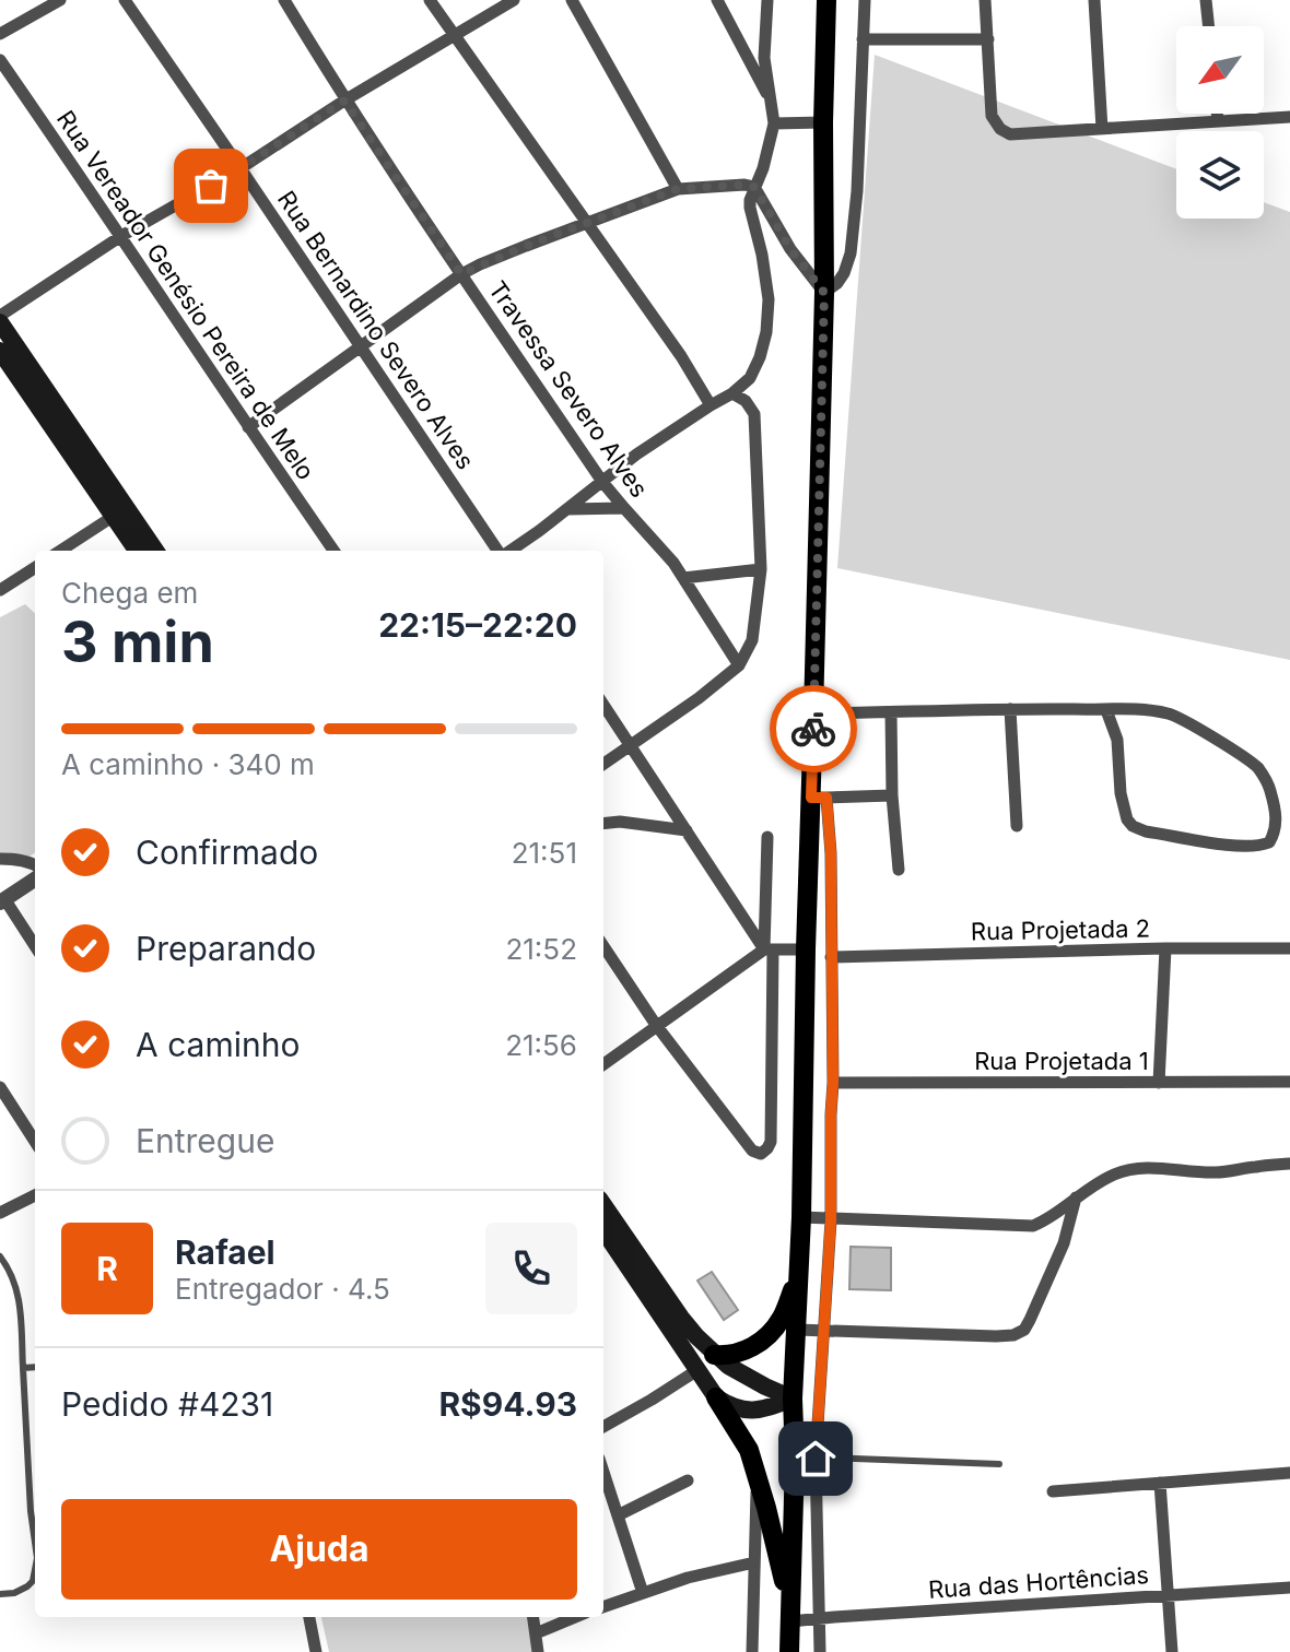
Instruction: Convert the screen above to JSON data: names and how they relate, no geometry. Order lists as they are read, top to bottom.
{
  "streets": {
    "street": [
      "Rua Vereador Genésio Pereira de Melo",
      "Rua Bernardino Severo Alves",
      "Travessa Severo Alves",
      "Rua Projetada 2",
      "Rua Projetada 1",
      "Rua das Hortências"
    ]
  },
  "north": "bottom left",
  "page": {
    "heading": ["3 min", "Chega em", "22:15–22:20"],
    "panel": [
      "Rafael",
      "Entregador · 4.5",
      "Pedido #4231",
      "R$94.93"
    ],
    "bar": "A caminho · 340 m",
    "list": [
      ["Confirmado", "21:51"],
      ["Preparando", "21:52"],
      ["A caminho", "21:56"],
      "Entregue"
    ],
    "round": "R",
    "buttons": "Ajuda"
  }
}
